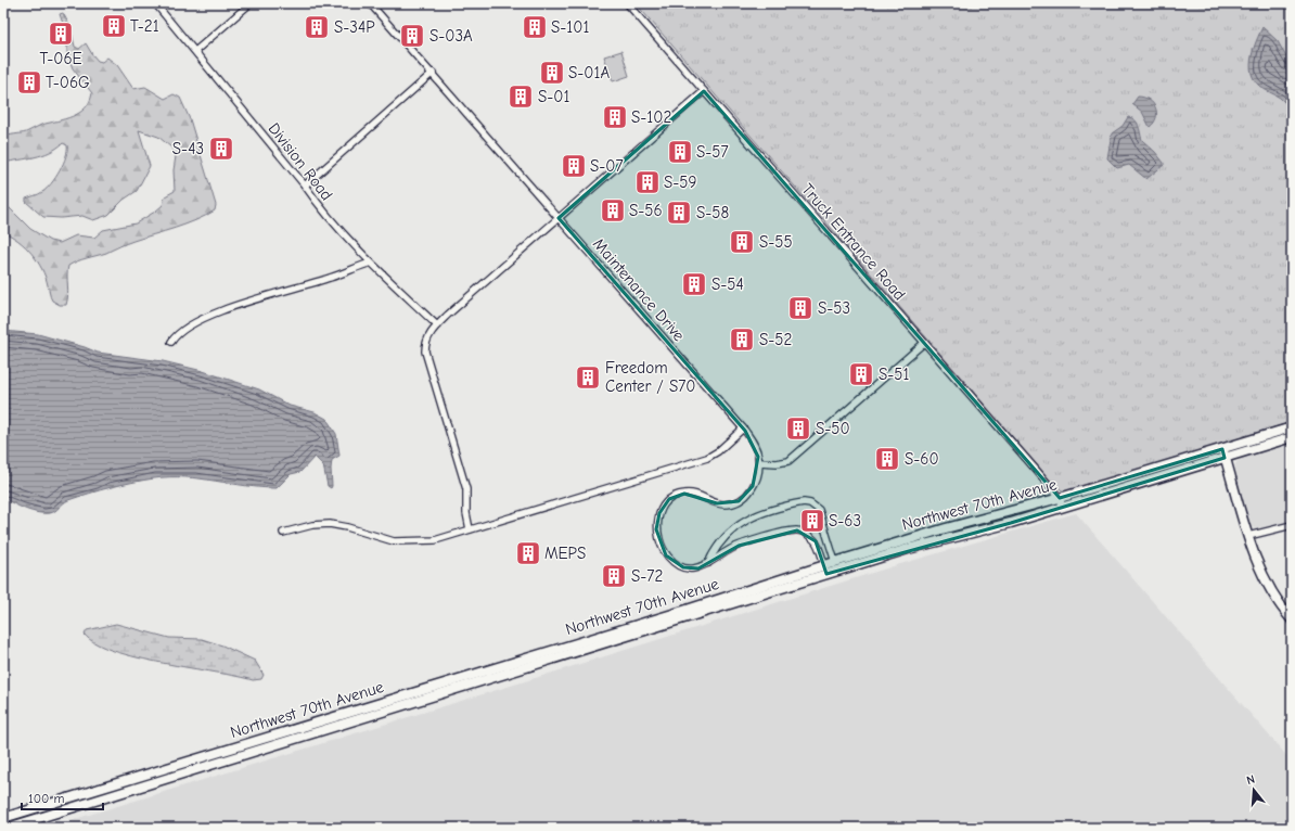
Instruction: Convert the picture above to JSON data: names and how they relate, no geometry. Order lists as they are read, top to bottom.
{
  "streets": {
    "main road": ["Northwest 70th Avenue"],
    "street": ["Division Road", "Truck Entrance Road", "Maintenance Drive"]
  },
  "crossings": [
    ["Truck Entrance Road", "Northwest 70th Avenue"]
  ],
  "places": {
    "building": [
      "T-21",
      "S-34P",
      "S-101",
      "T-06E",
      "S-03A",
      "S-01A",
      "T-06G",
      "S-01",
      "S-102",
      "S-43",
      "S-57",
      "S-07",
      "S-59",
      "S-56",
      "S-58",
      "S-55",
      "S-54",
      "S-53",
      "S-52",
      "S-51",
      "Freedom Center / S70",
      "S-50",
      "S-60",
      "S-63",
      "MEPS",
      "S-72"
    ]
  },
  "scale_bar": "100 m",
  "north": "top"
}
